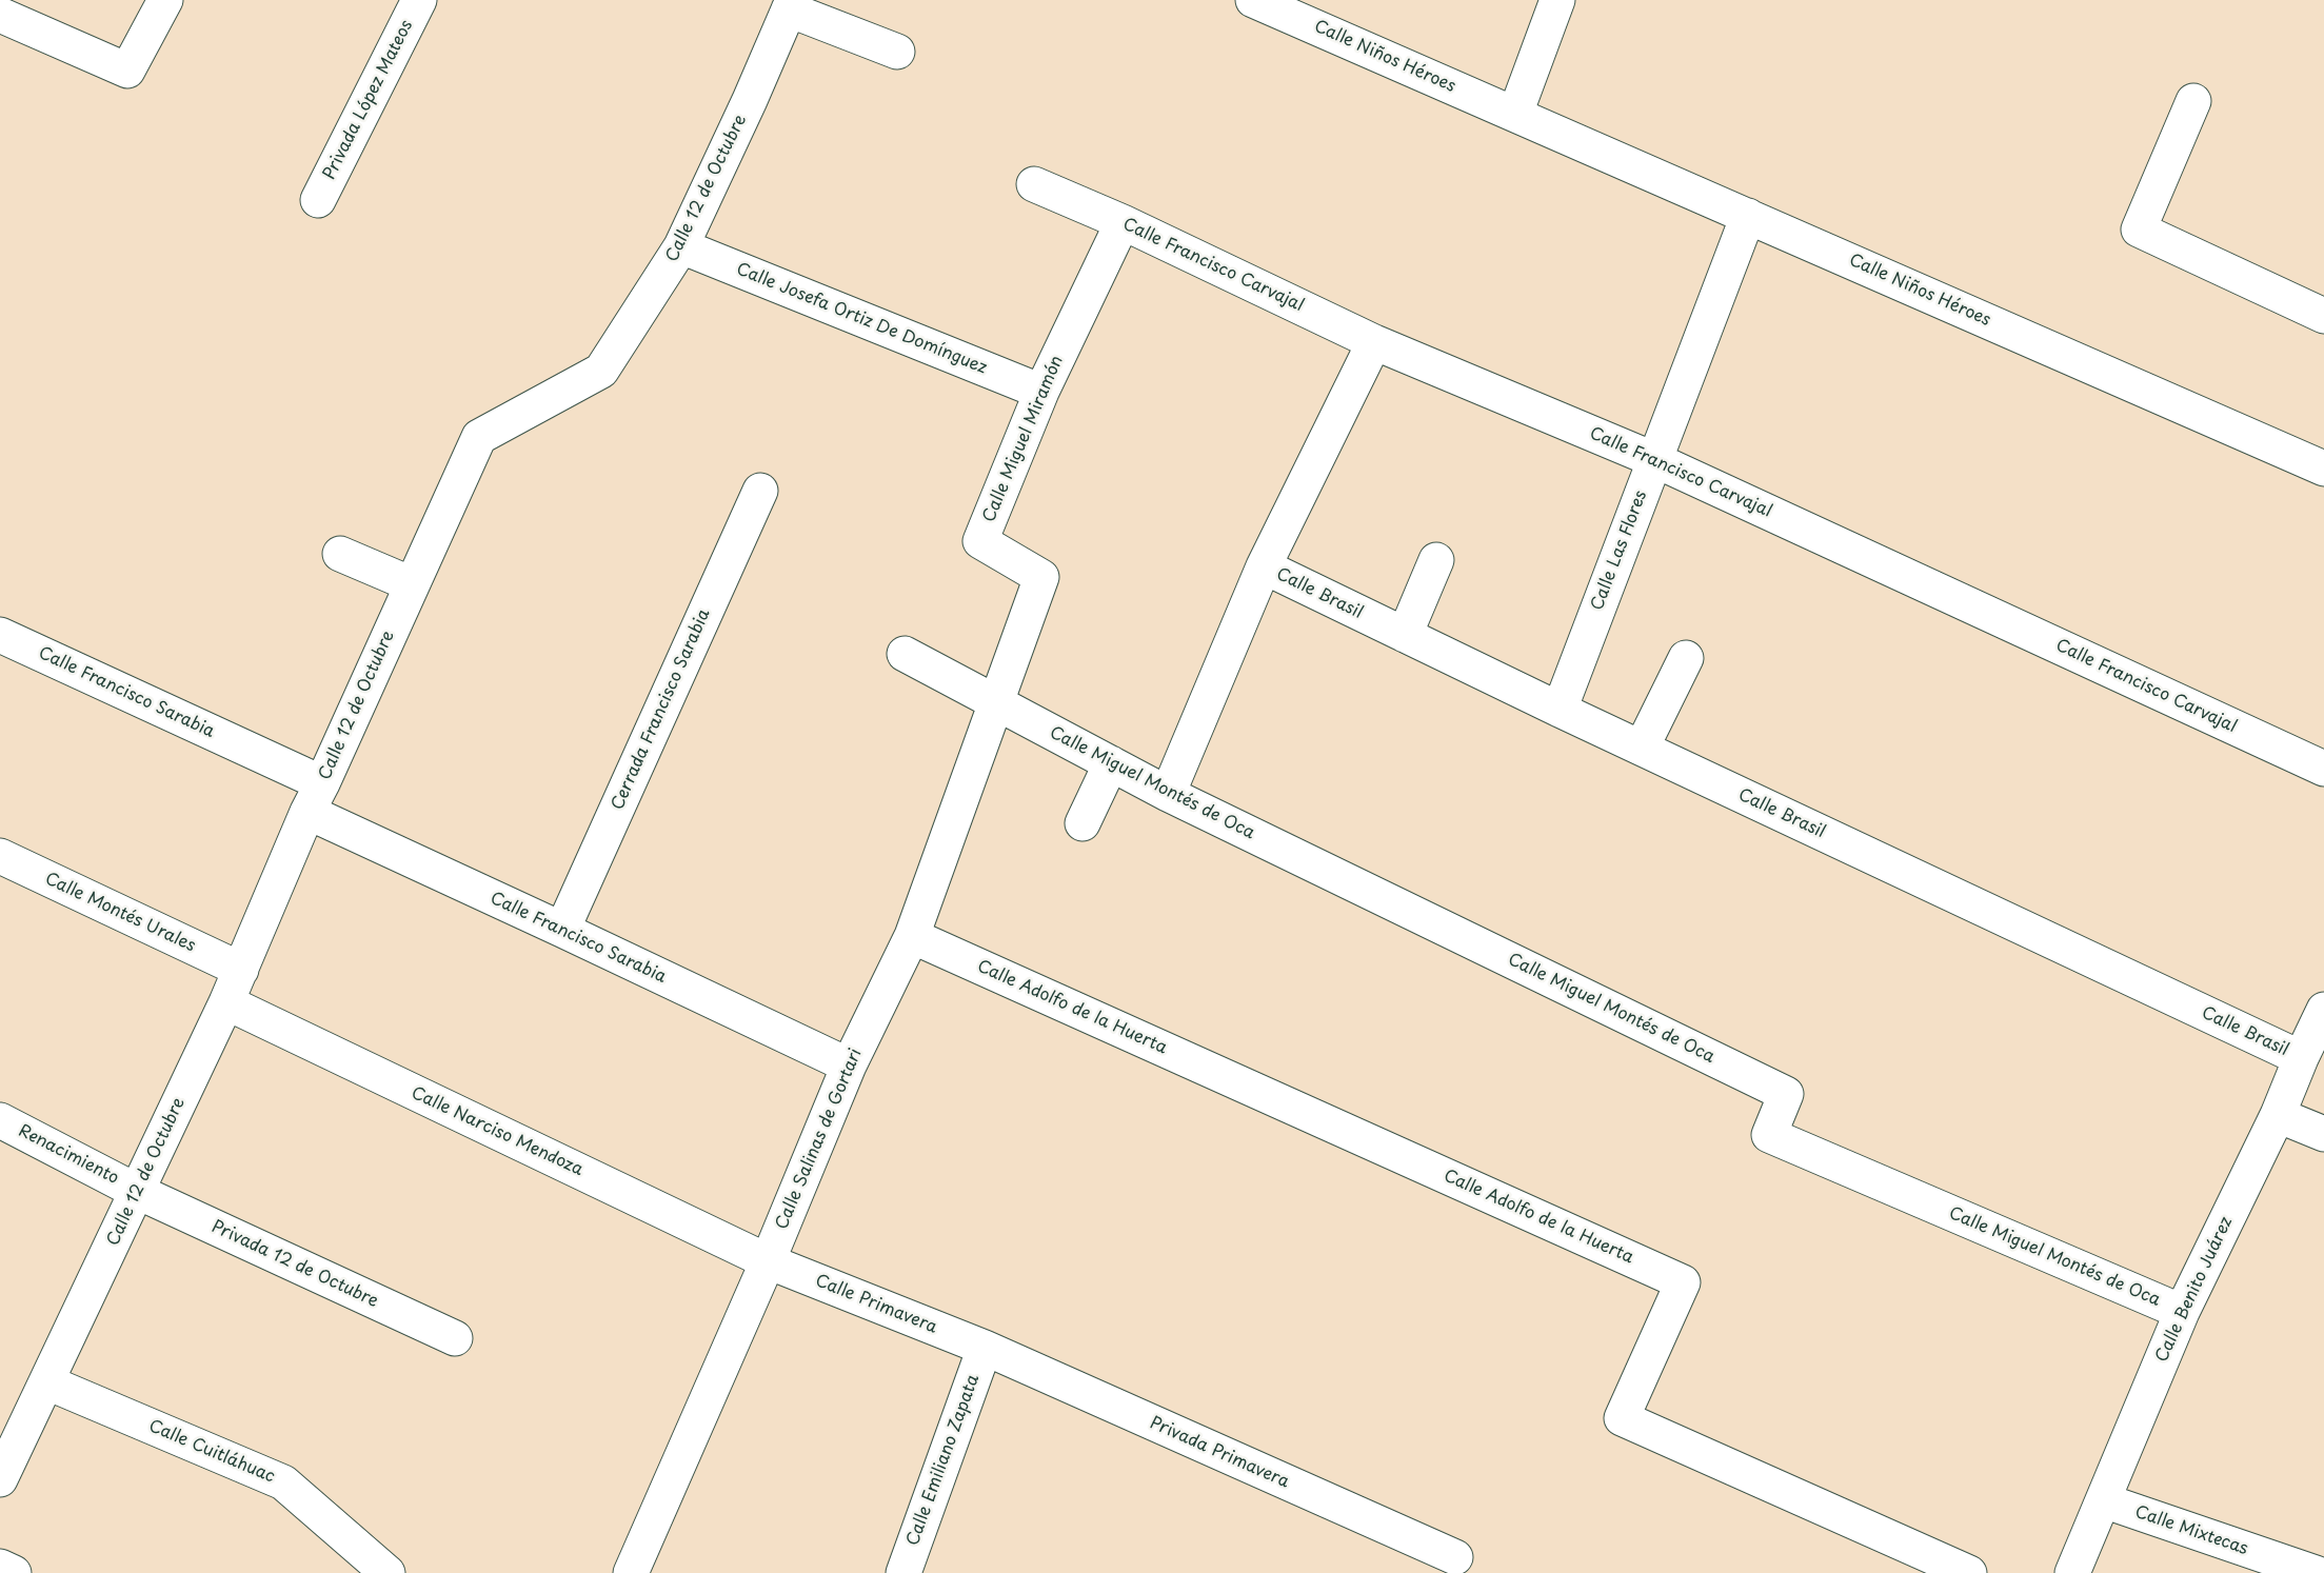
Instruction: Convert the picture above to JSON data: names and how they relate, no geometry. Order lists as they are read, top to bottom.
{
  "streets": {
    "street": [
      "Calle Niños Héroes",
      "Privada López Mateos",
      "Calle 12 de Octubre",
      "Calle Francisco Carvajal",
      "Calle Josefa Ortiz De Domínguez",
      "Calle Miguel Miramón",
      "Calle Las Flores",
      "Calle Brasil",
      "Calle Francisco Sarabia",
      "Cerrada Francisco Sarabia",
      "Calle Miguel Montés de Oca",
      "Calle Montés Urales",
      "Calle Adolfo de la Huerta",
      "Calle Narciso Mendoza",
      "Calle Salinas de Gortari",
      "Renacimiento",
      "Privada 12 de Octubre",
      "Calle Benito Juárez",
      "Calle Primavera",
      "Calle Cuitláhuac",
      "Privada Primavera",
      "Calle Emiliano Zapata",
      "Calle Mixtecas"
    ]
  },
  "crossings": [
    ["Calle Niños Héroes", "Calle Las Flores"],
    ["Calle 12 de Octubre", "Calle Josefa Ortiz De Domínguez"],
    ["Calle 12 de Octubre", "Calle Francisco Sarabia"],
    ["Calle 12 de Octubre", "Calle Montés Urales"],
    ["Calle 12 de Octubre", "Calle Narciso Mendoza"],
    ["Calle 12 de Octubre", "Renacimiento"],
    ["Calle 12 de Octubre", "Privada 12 de Octubre"],
    ["Calle 12 de Octubre", "Calle Cuitláhuac"],
    ["Calle Francisco Carvajal", "Calle Miguel Miramón"],
    ["Calle Francisco Carvajal", "Calle Las Flores"],
    ["Calle Francisco Carvajal", "Calle Brasil"],
    ["Calle Josefa Ortiz De Domínguez", "Calle Miguel Miramón"],
    ["Calle Miguel Miramón", "Calle Miguel Montés de Oca"],
    ["Calle Miguel Miramón", "Calle Salinas de Gortari"],
    ["Calle Las Flores", "Calle Brasil"],
    ["Calle Brasil", "Calle Miguel Montés de Oca"],
    ["Calle Brasil", "Calle Benito Juárez"],
    ["Calle Francisco Sarabia", "Cerrada Francisco Sarabia"],
    ["Calle Francisco Sarabia", "Calle Salinas de Gortari"],
    ["Calle Miguel Montés de Oca", "Calle Salinas de Gortari"],
    ["Calle Miguel Montés de Oca", "Calle Benito Juárez"],
    ["Calle Adolfo de la Huerta", "Calle Salinas de Gortari"],
    ["Calle Narciso Mendoza", "Calle Salinas de Gortari"],
    ["Calle Narciso Mendoza", "Calle Primavera"],
    ["Calle Salinas de Gortari", "Calle Primavera"],
    ["Renacimiento", "Privada 12 de Octubre"],
    ["Calle Benito Juárez", "Calle Mixtecas"],
    ["Calle Primavera", "Privada Primavera"],
    ["Calle Primavera", "Calle Emiliano Zapata"],
    ["Privada Primavera", "Calle Emiliano Zapata"]
  ]
}
